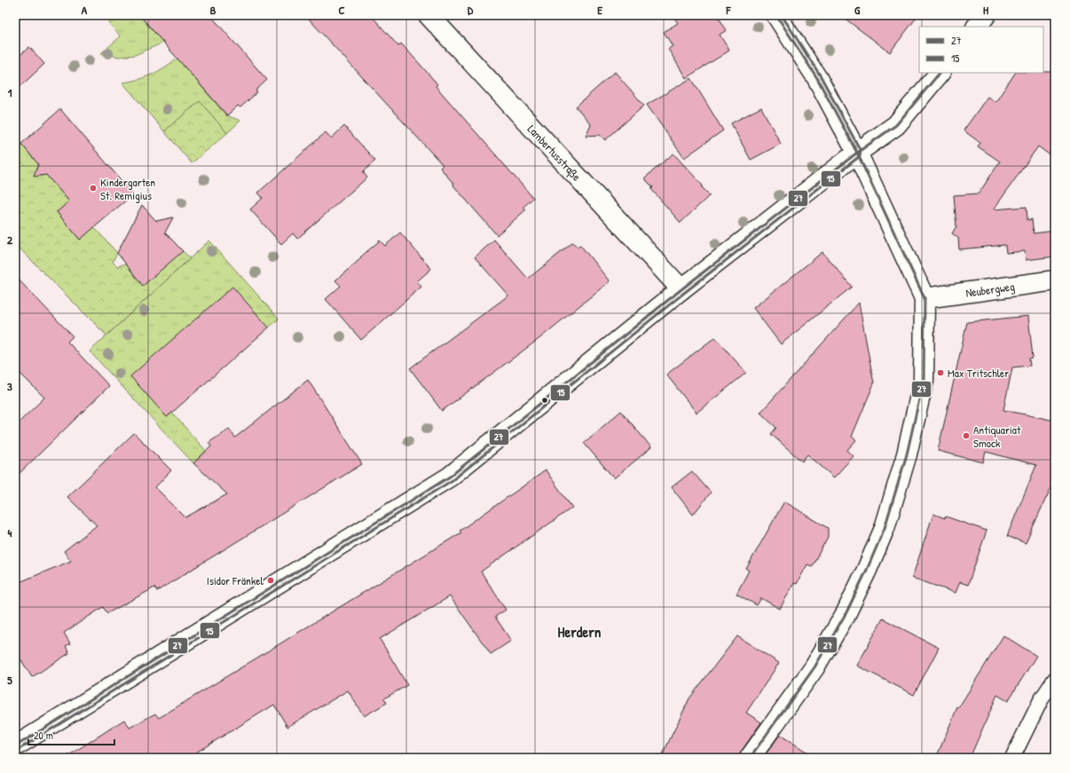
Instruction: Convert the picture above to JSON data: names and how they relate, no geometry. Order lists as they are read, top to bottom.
{
  "streets": {
    "street": ["Lambertusstraße", "Neubergweg"]
  },
  "districts": ["Herdern"],
  "places": [
    "Kindergarten St. Remigius",
    "Max Tritschler",
    "Antiquariat Smock",
    "Isidor Fränkel"
  ],
  "lines": ["transit line 27", "transit line 15"],
  "legend": ["27", "15"],
  "scale_bar": "20 m",
  "grid": {
    "columns": [
      "A",
      "B",
      "C",
      "D",
      "E",
      "F",
      "G",
      "H"
    ],
    "rows": [
      "1",
      "2",
      "3",
      "4",
      "5"
    ]
  }
}
